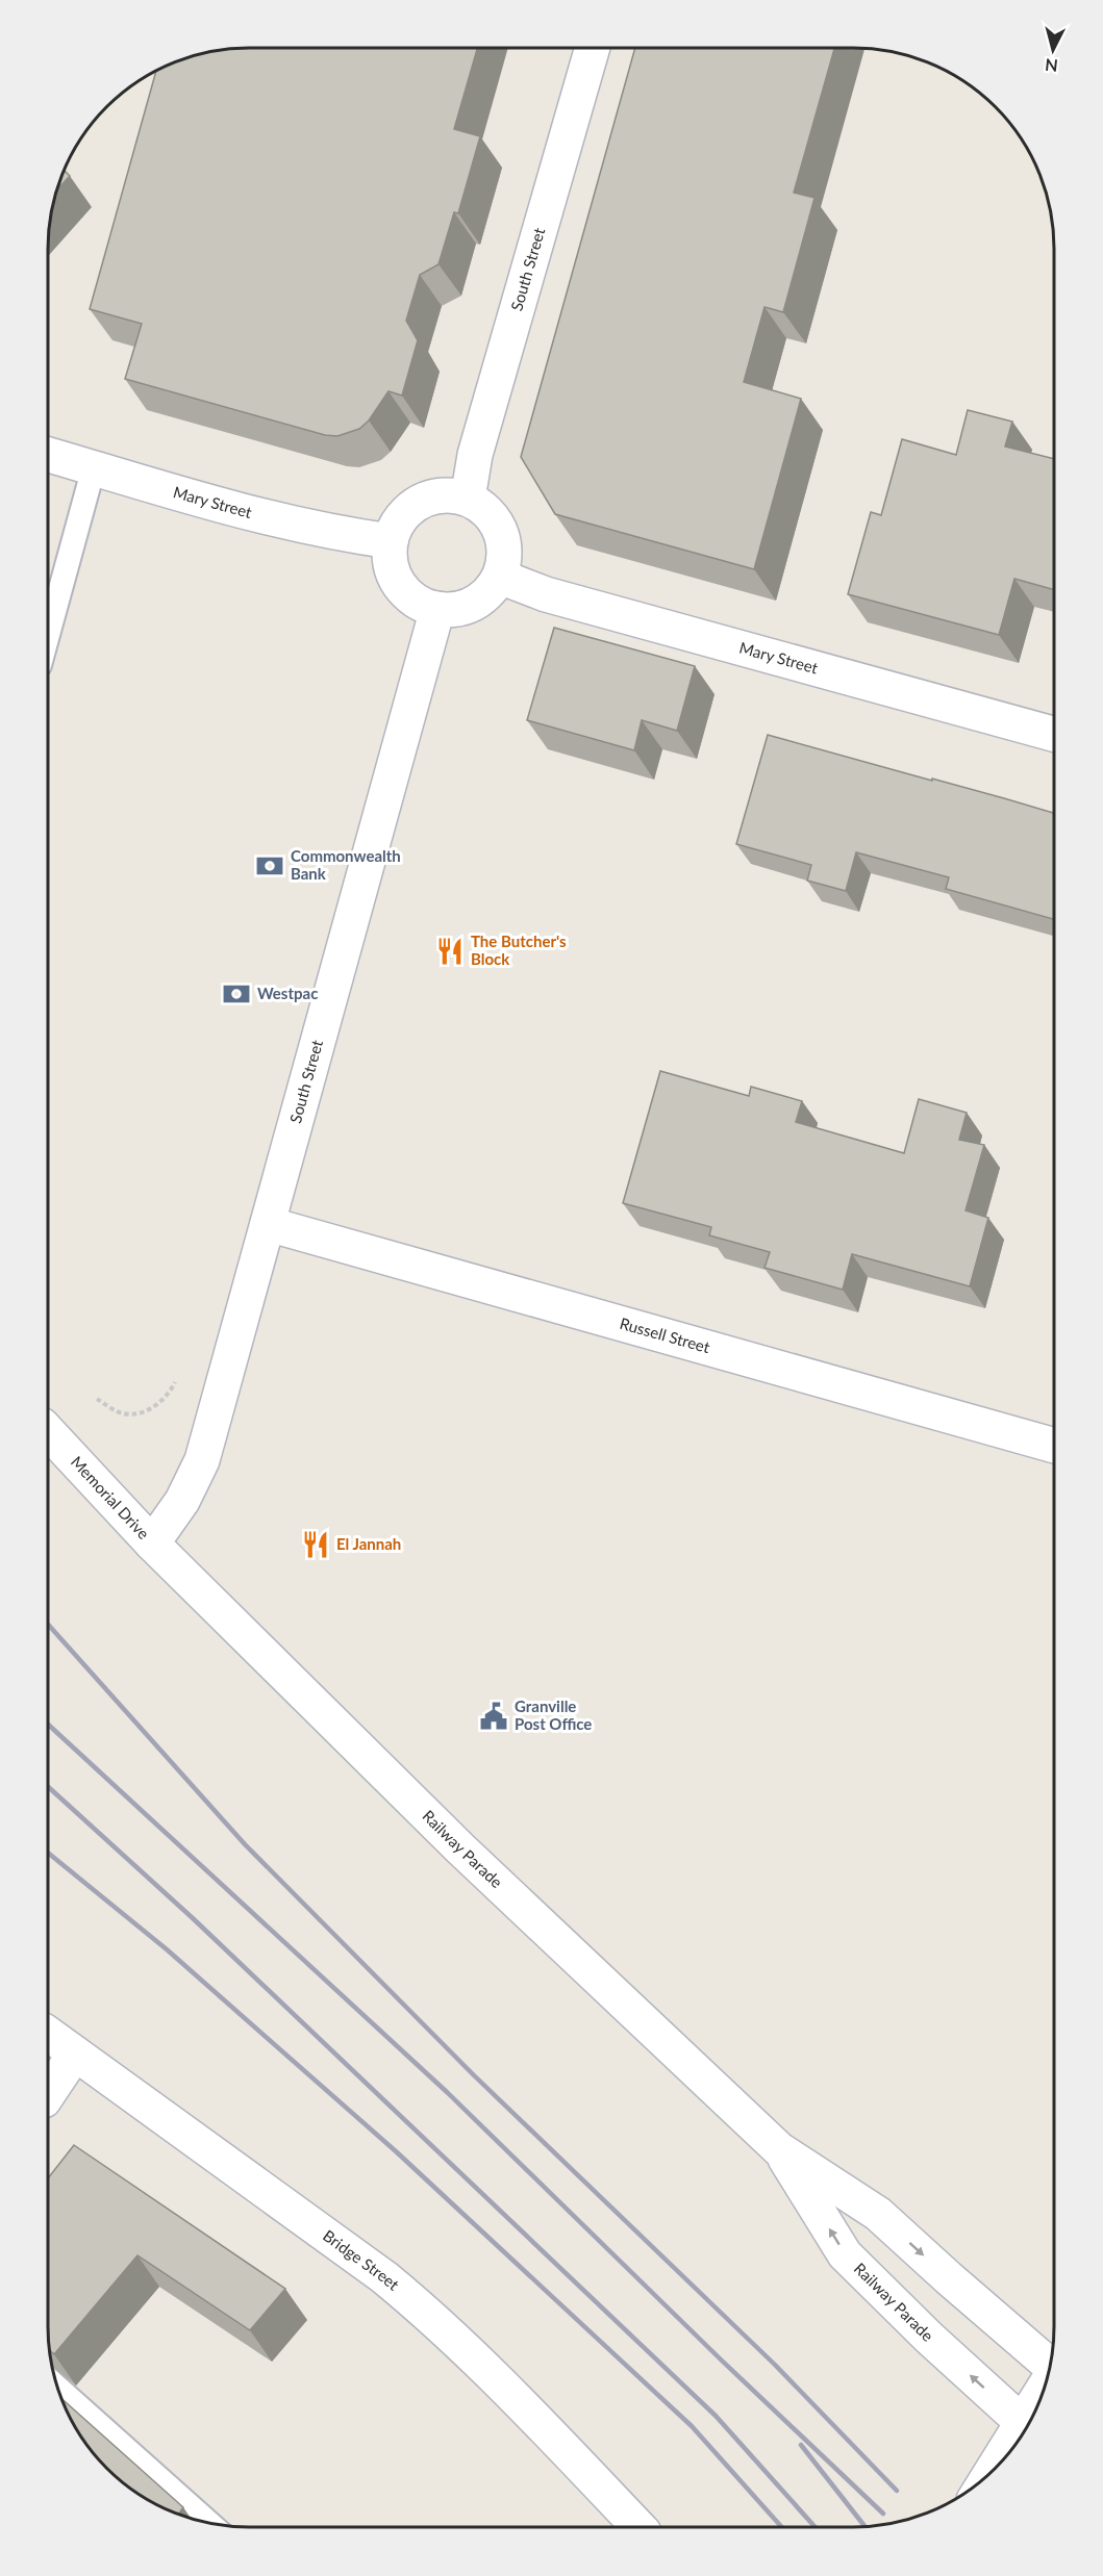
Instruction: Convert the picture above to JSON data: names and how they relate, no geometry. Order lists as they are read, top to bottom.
{
  "streets": {
    "street": [
      "South Street",
      "Mary Street",
      "Russell Street",
      "Memorial Drive",
      "Railway Parade",
      "Bridge Street"
    ]
  },
  "crossings": [
    ["South Street", "Mary Street"],
    ["South Street", "Russell Street"],
    ["South Street", "Memorial Drive"],
    ["South Street", "Railway Parade"],
    ["Memorial Drive", "Railway Parade"]
  ],
  "places": {
    "bank": ["Commonwealth Bank", "Westpac"],
    "restaurant": ["The Butcher's Block", "El Jannah"],
    "public building": ["Granville Post Office"]
  },
  "north": "bottom"
}
